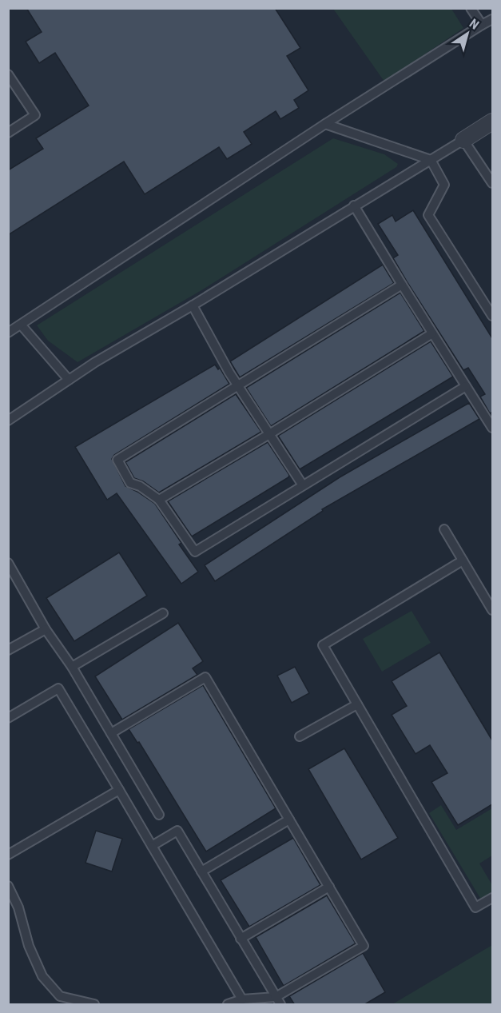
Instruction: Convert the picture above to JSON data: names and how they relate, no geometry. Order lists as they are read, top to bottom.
{
  "north": "top right"
}
